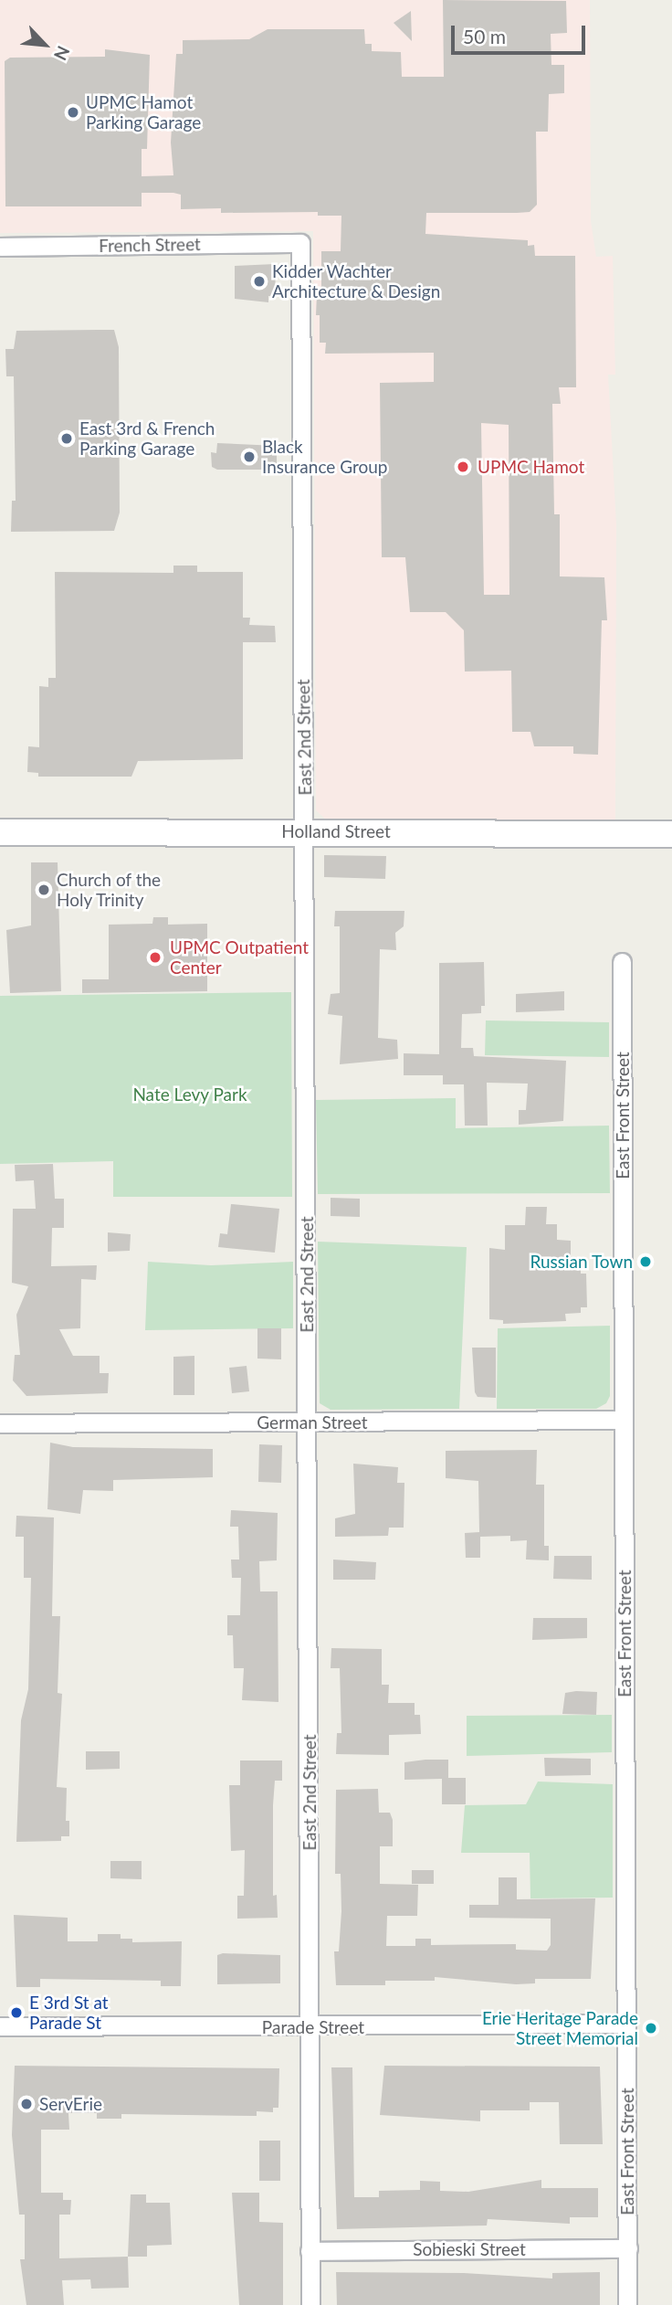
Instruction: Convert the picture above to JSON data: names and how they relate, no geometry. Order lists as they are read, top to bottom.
{
  "streets": {
    "street": [
      "French Street",
      "East 2nd Street",
      "Holland Street",
      "East Front Street",
      "German Street",
      "Parade Street",
      "Sobieski Street"
    ]
  },
  "crossings": [
    ["French Street", "East 2nd Street"],
    ["East 2nd Street", "Holland Street"],
    ["East 2nd Street", "German Street"],
    ["East 2nd Street", "Parade Street"],
    ["East 2nd Street", "Sobieski Street"],
    ["East Front Street", "German Street"],
    ["East Front Street", "Parade Street"],
    ["East Front Street", "Sobieski Street"]
  ],
  "parks": ["Nate Levy Park"],
  "places": [
    "UPMC Hamot Parking Garage",
    "Kidder Wachter Architecture & Design",
    "East 3rd & French Parking Garage",
    "Black Insurance Group",
    "UPMC Hamot",
    "Church of the Holy Trinity",
    "UPMC Outpatient Center",
    "Russian Town",
    "E 3rd St at Parade St",
    "Erie Heritage Parade Street Memorial",
    "ServErie"
  ],
  "scale_bar": "50 m",
  "north": "bottom right"
}
